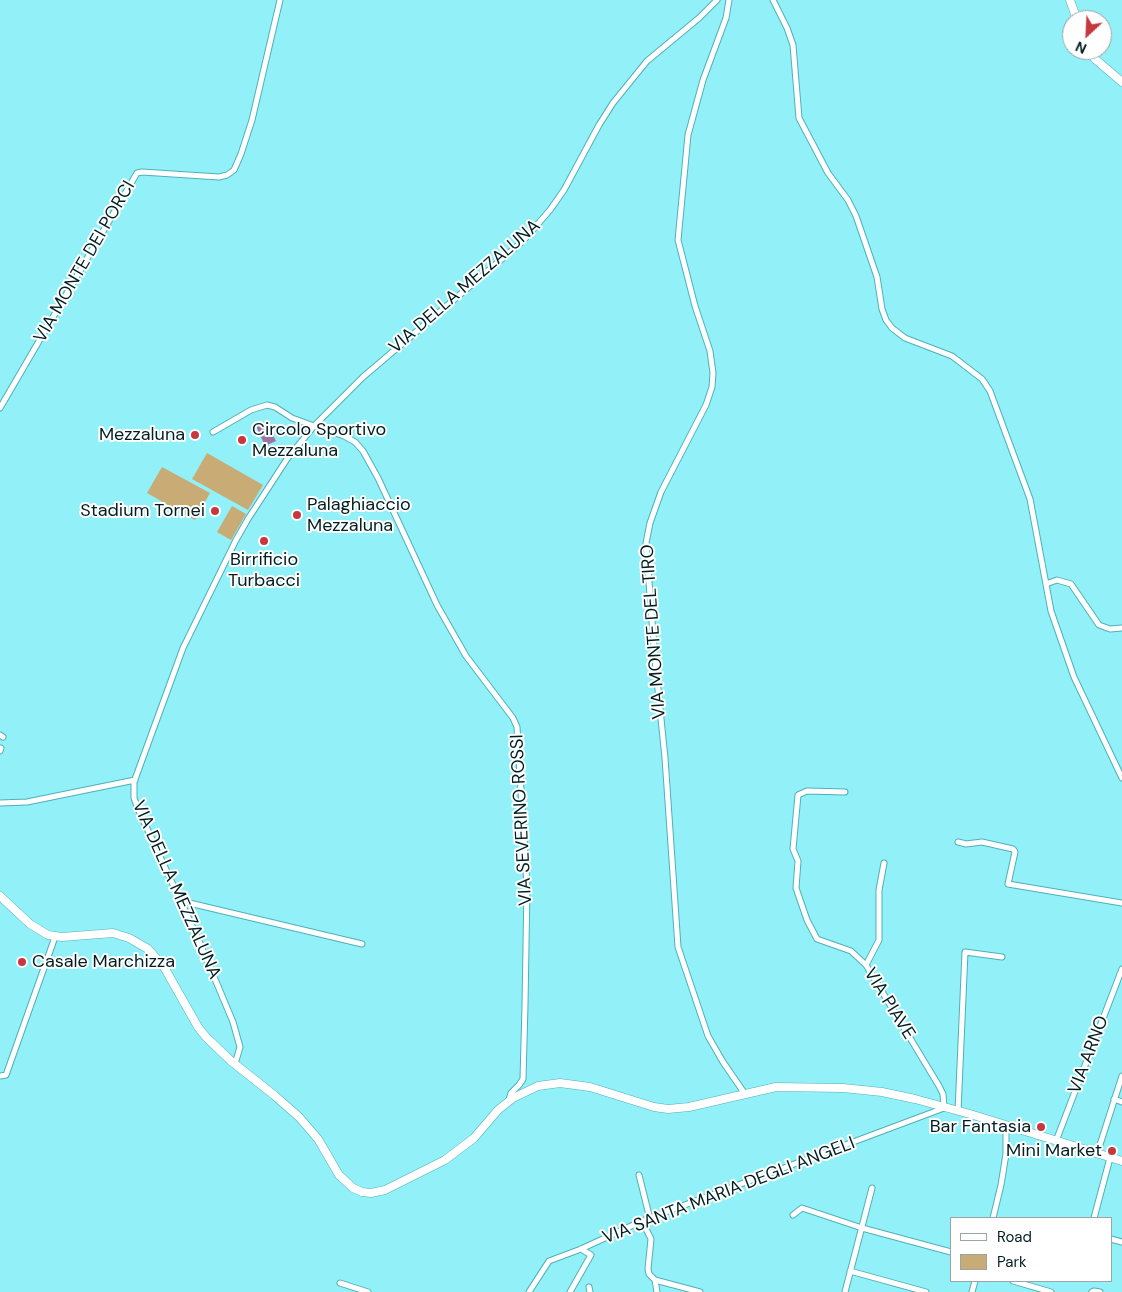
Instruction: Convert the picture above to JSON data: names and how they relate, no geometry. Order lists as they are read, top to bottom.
{
  "streets": {
    "street": [
      "VIA MONTE DEI PORCI",
      "VIA DELLA MEZZALUNA",
      "VIA MONTE DEL TIRO",
      "VIA SEVERINO ROSSI",
      "VIA PIAVE",
      "VIA ARNO",
      "VIA SANTA MARIA DEGLI ANGELI"
    ]
  },
  "crossings": [
    ["VIA DELLA MEZZALUNA", "VIA SEVERINO ROSSI"],
    ["VIA PIAVE", "VIA SANTA MARIA DEGLI ANGELI"]
  ],
  "places": [
    "Mezzaluna",
    "Circolo Sportivo Mezzaluna",
    "Stadium Tornei",
    "Palaghiaccio Mezzaluna",
    "Birrificio Turbacci",
    "Casale Marchizza",
    "Bar Fantasia",
    "Mini Market"
  ],
  "legend": ["Road", "Park"],
  "north": "bottom left"
}
